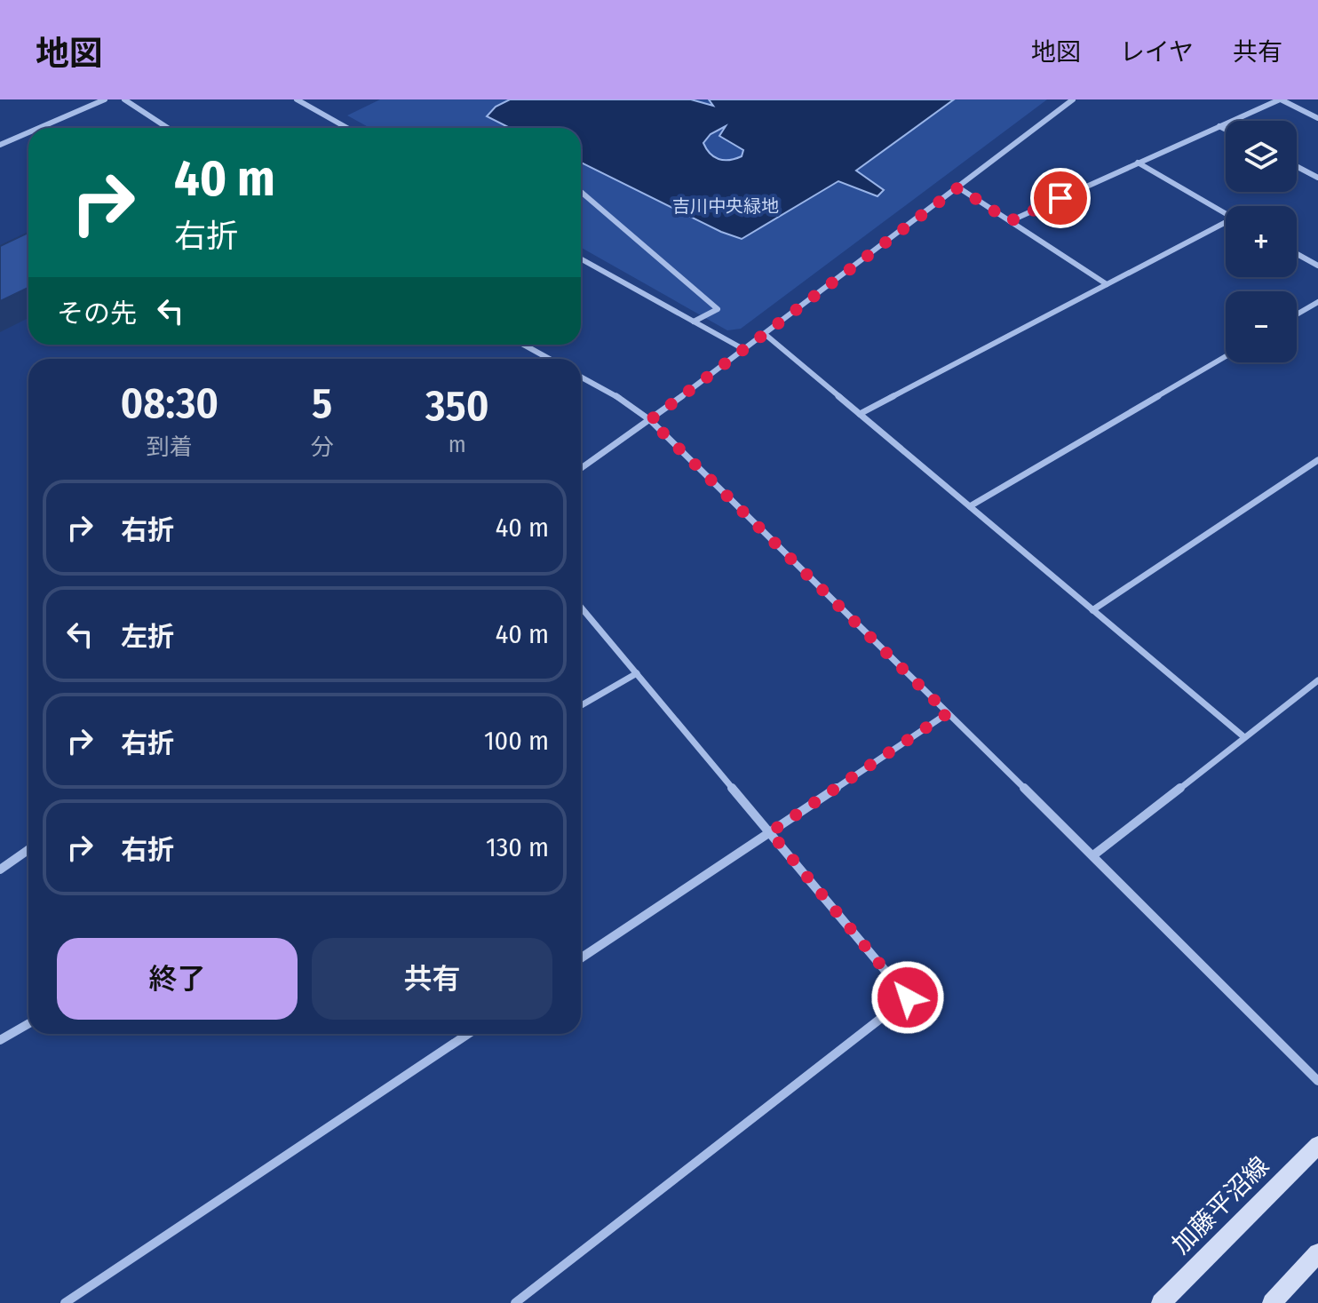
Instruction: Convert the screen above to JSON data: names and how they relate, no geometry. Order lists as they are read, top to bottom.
{
  "streets": {
    "main road": ["加藤平沼線"]
  },
  "parks": ["吉川中央緑地"],
  "page": {
    "header": "地図",
    "nav": ["地図", "レイヤ", "共有"],
    "map_buttons": ["+", "−"],
    "turn": ["40 m", "右折"],
    "then": "その先",
    "eta": [
      "08:30",
      "到着",
      "5",
      "分",
      "350",
      "m"
    ],
    "list": [
      {
        "name": "右折",
        "value": "40 m"
      },
      {
        "name": "左折",
        "value": "40 m"
      },
      {
        "name": "右折",
        "value": "100 m"
      },
      {
        "name": "右折",
        "value": "130 m"
      }
    ],
    "buttons": ["終了", "共有"]
  }
}
